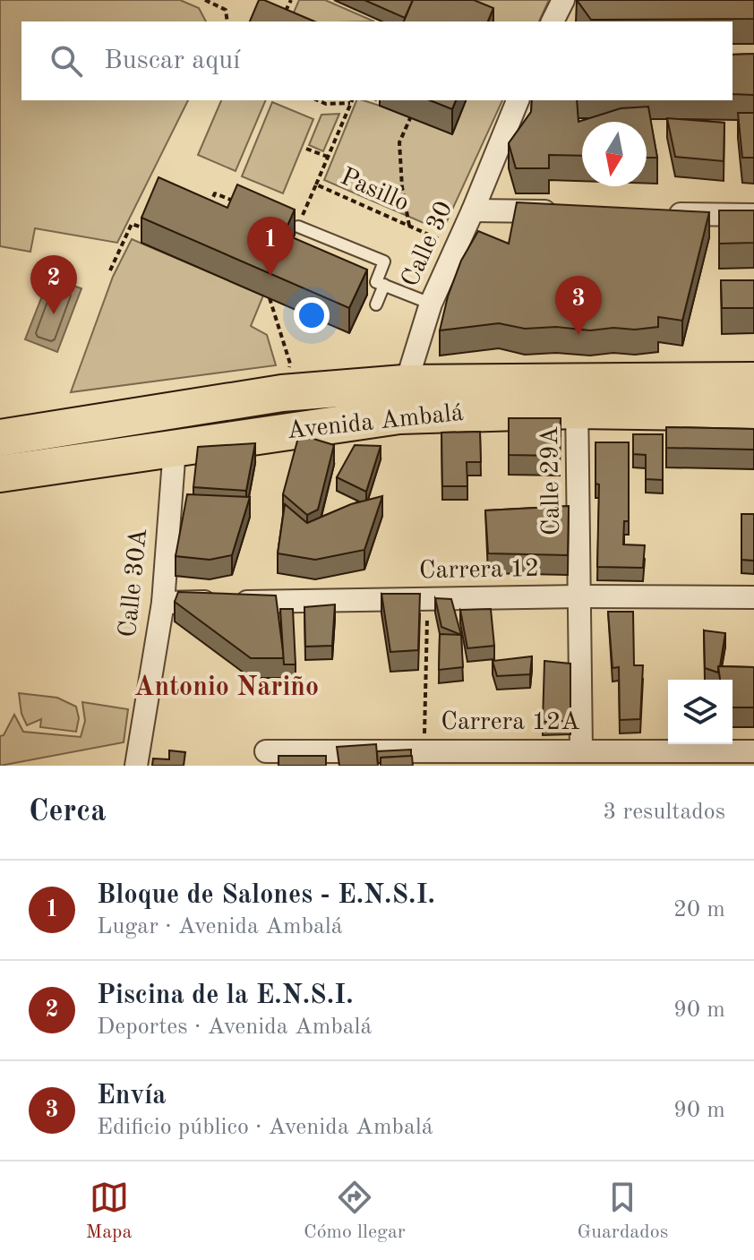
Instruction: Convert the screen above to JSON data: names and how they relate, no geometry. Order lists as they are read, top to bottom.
{
  "streets": {
    "main road": ["Avenida Ambalá"],
    "street": [
      "Calle 30",
      "Calle 29A",
      "Carrera 12",
      "Calle 30A",
      "Carrera 12A"
    ],
    "path": ["Pasillo"]
  },
  "crossings": [
    ["Pasillo", "Calle 30"],
    ["Calle 30", "Avenida Ambalá"],
    ["Avenida Ambalá", "Calle 29A"],
    ["Avenida Ambalá", "Calle 30A"],
    ["Calle 29A", "Carrera 12"],
    ["Calle 29A", "Carrera 12A"],
    ["Carrera 12", "Calle 30A"]
  ],
  "districts": ["Antonio Nariño"],
  "north": "bottom",
  "page": {
    "search": "Buscar aquí",
    "pins": ["1", "2", "3"],
    "heading": ["Cerca", "3 resultados"],
    "list": [
      {
        "mark": "1",
        "name": "Bloque de Salones - E.N.S.I.",
        "note": "Lugar · Avenida Ambalá",
        "value": "20 m"
      },
      {
        "mark": "2",
        "name": "Piscina de la E.N.S.I.",
        "note": "Deportes · Avenida Ambalá",
        "value": "90 m"
      },
      {
        "mark": "3",
        "name": "Envía",
        "note": "Edificio público · Avenida Ambalá",
        "value": "90 m"
      }
    ],
    "nav": ["Mapa", "Cómo llegar", "Guardados"]
  }
}
